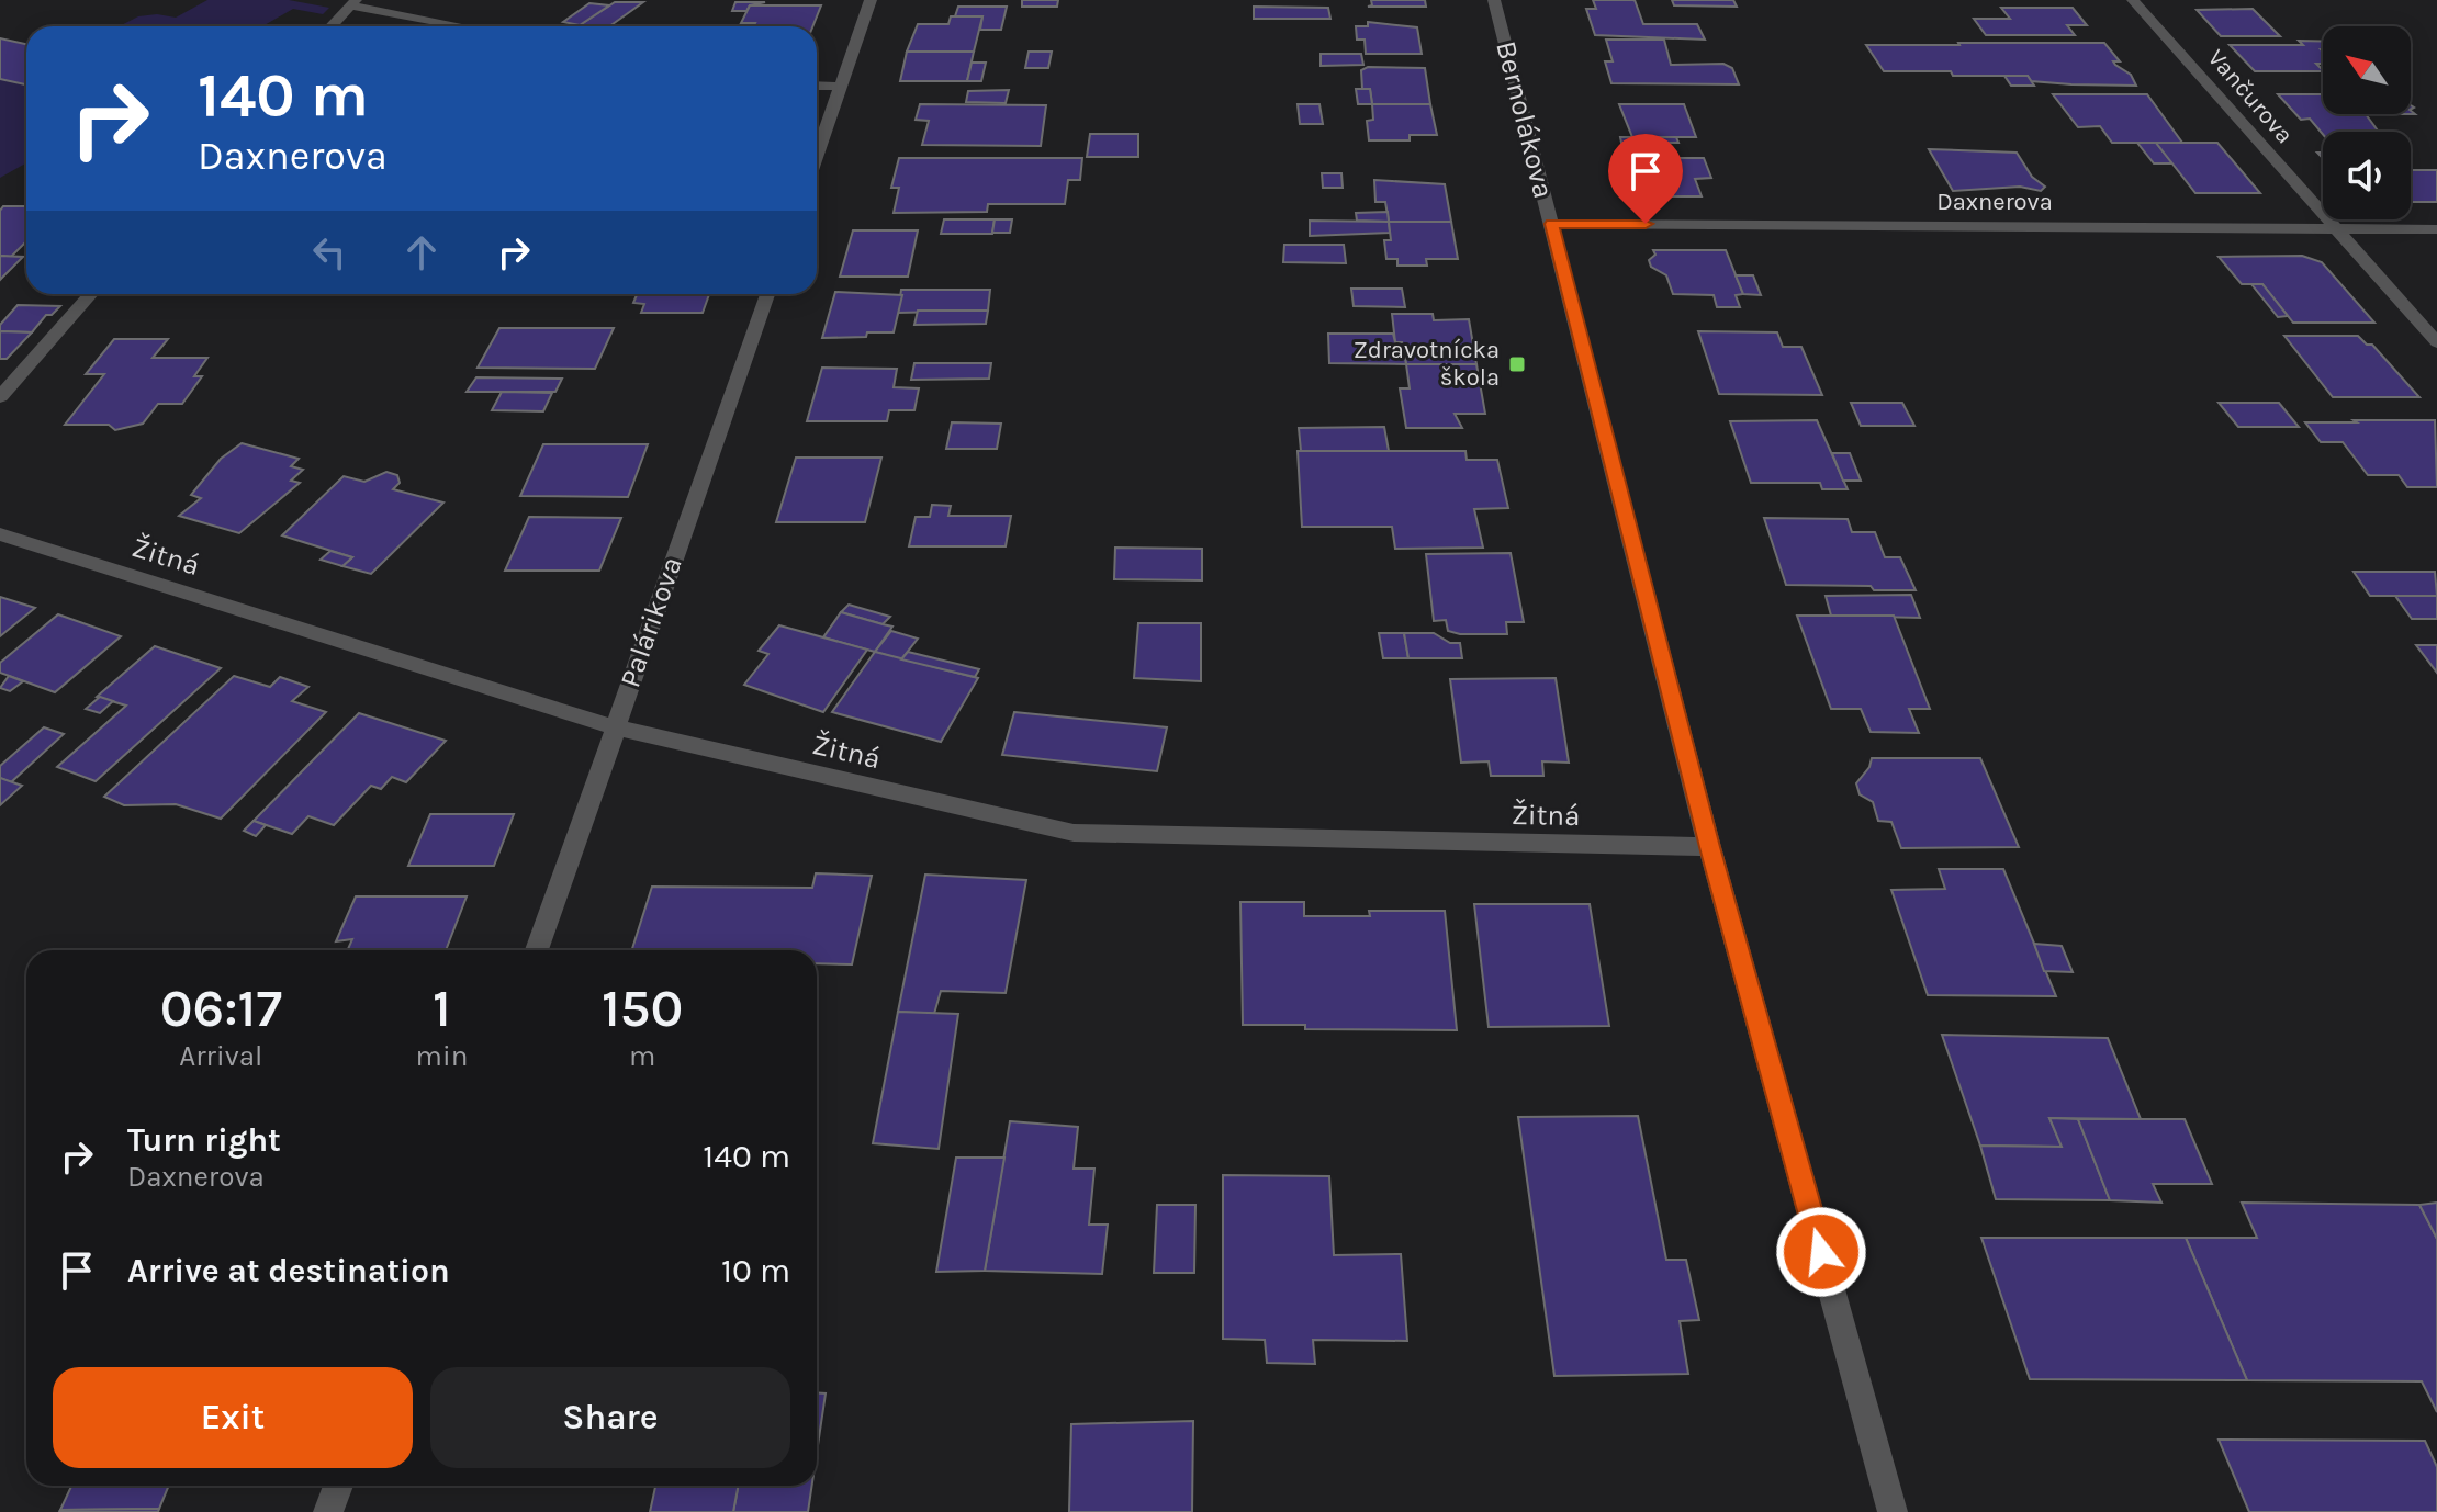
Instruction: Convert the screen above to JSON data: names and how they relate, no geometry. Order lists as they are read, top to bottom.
{
  "streets": {
    "street": [
      "Vančurova",
      "Bernolákova",
      "Daxnerova",
      "Žitná",
      "Palárikova"
    ]
  },
  "crossings": [
    ["Vančurova", "Daxnerova"],
    ["Bernolákova", "Daxnerova"],
    ["Bernolákova", "Žitná"],
    ["Žitná", "Palárikova"]
  ],
  "places": {
    "transit": ["Zdravotnícka škola"]
  },
  "north": "top left",
  "page": {
    "turn": ["140 m", "Daxnerova"],
    "eta": [
      "06:17",
      "Arrival",
      "1",
      "min",
      "150",
      "m"
    ],
    "list": [
      {
        "name": "Turn right",
        "note": "Daxnerova",
        "value": "140 m"
      },
      {
        "name": "Arrive at destination",
        "value": "10 m"
      }
    ],
    "buttons": ["Exit", "Share"]
  }
}
